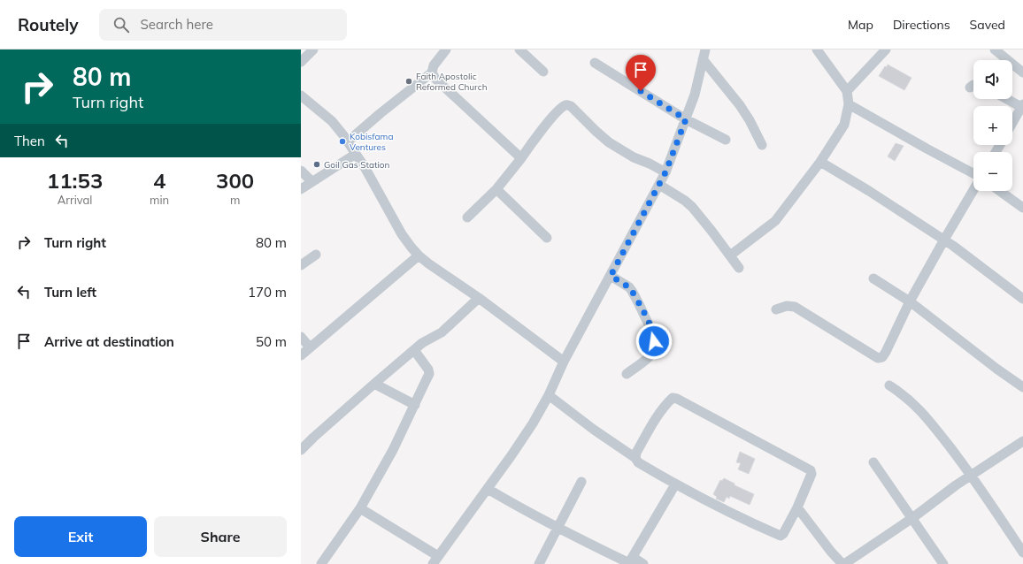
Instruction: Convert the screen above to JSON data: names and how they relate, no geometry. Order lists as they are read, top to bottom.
{
  "places": ["Faith Apostolic Reformed Church", "Kobisfama Ventures", "Goil Gas Station"],
  "page": {
    "header": "Routely",
    "search": "Search here",
    "nav": ["Map", "Directions", "Saved"],
    "turn": ["80 m", "Turn right"],
    "map_buttons": ["+", "−"],
    "then": "Then",
    "eta": [
      "11:53",
      "Arrival",
      "4",
      "min",
      "300",
      "m"
    ],
    "list": [
      {
        "name": "Turn right",
        "value": "80 m"
      },
      {
        "name": "Turn left",
        "value": "170 m"
      },
      {
        "name": "Arrive at destination",
        "value": "50 m"
      }
    ],
    "buttons": ["Exit", "Share"]
  }
}
